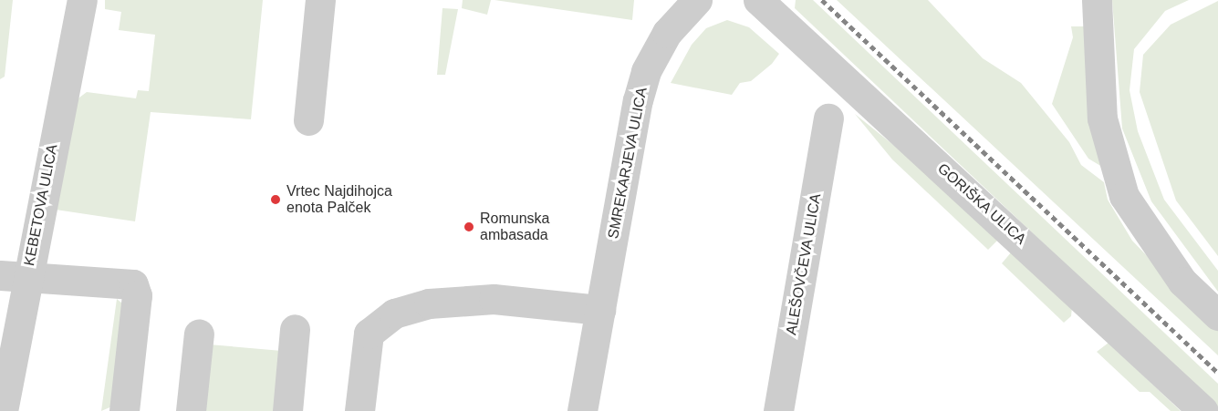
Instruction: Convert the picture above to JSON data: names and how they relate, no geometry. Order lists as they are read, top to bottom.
{
  "streets": {
    "street": [
      "SMREKARJEVA ULICA",
      "GORIŠKA ULICA",
      "KEBETOVA ULICA",
      "ALEŠOVČEVA ULICA"
    ]
  },
  "places": ["Vrtec Najdihojca enota Palček", "Romunska ambasada"]
}
